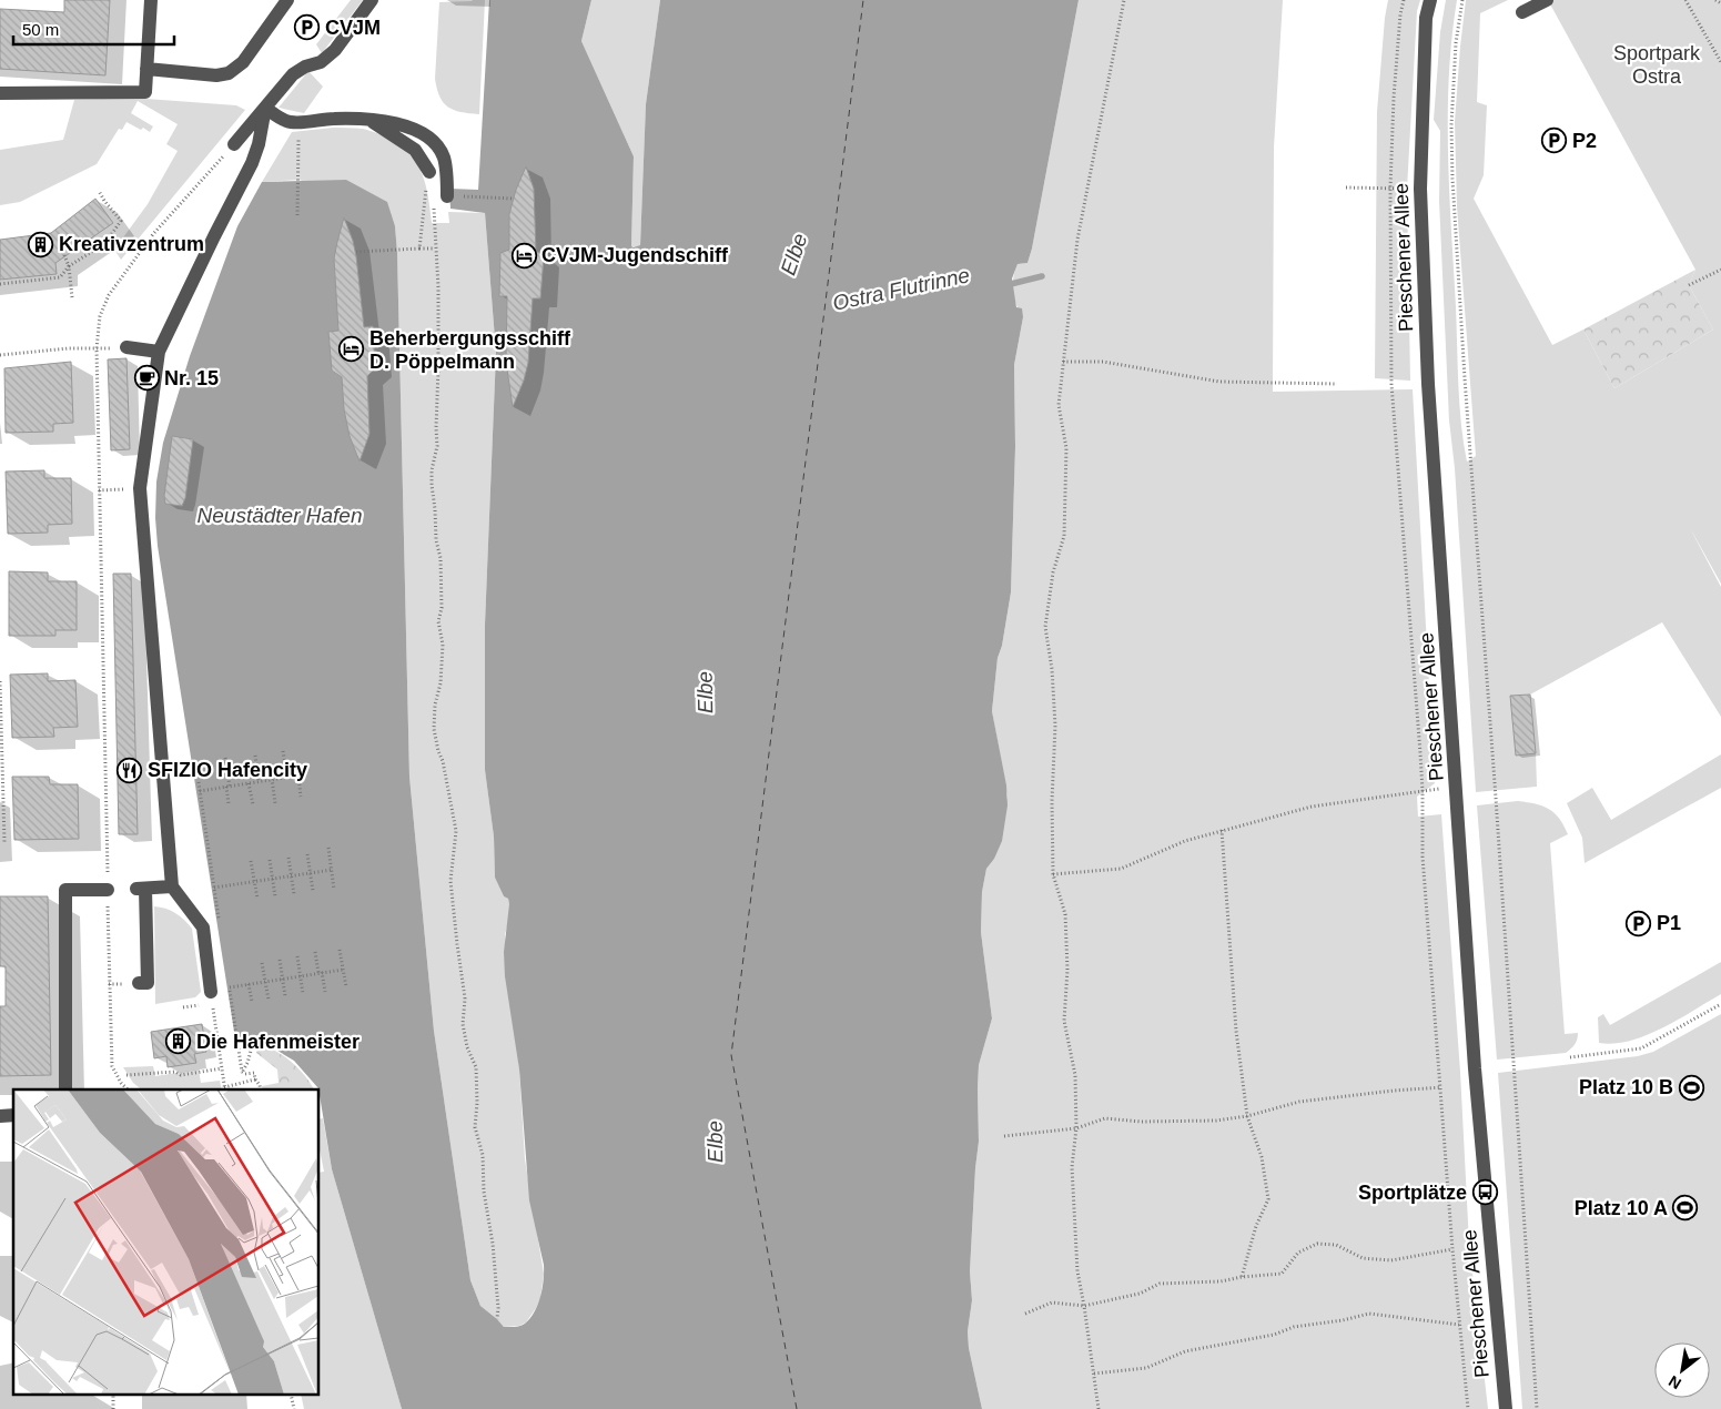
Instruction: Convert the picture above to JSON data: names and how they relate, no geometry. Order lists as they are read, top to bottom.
{
  "streets": {
    "street": ["Pieschener Allee"]
  },
  "water": ["Elbe", "Ostra Flutrinne", "Neustädter Hafen"],
  "parks": ["Sportpark Ostra"],
  "places": {
    "parking": ["CVJM", "P2", "P1"],
    "building": ["Kreativzentrum", "Die Hafenmeister"],
    "hotel": ["CVJM-Jugendschiff", "Beherbergungsschiff D. Pöppelmann"],
    "cafe": ["Nr. 15"],
    "restaurant": ["SFIZIO Hafencity"],
    "sports": ["Platz 10 B", "Platz 10 A"],
    "bus stop": ["Sportplätze"]
  },
  "scale_bar": "50 m",
  "north": "bottom left"
}
